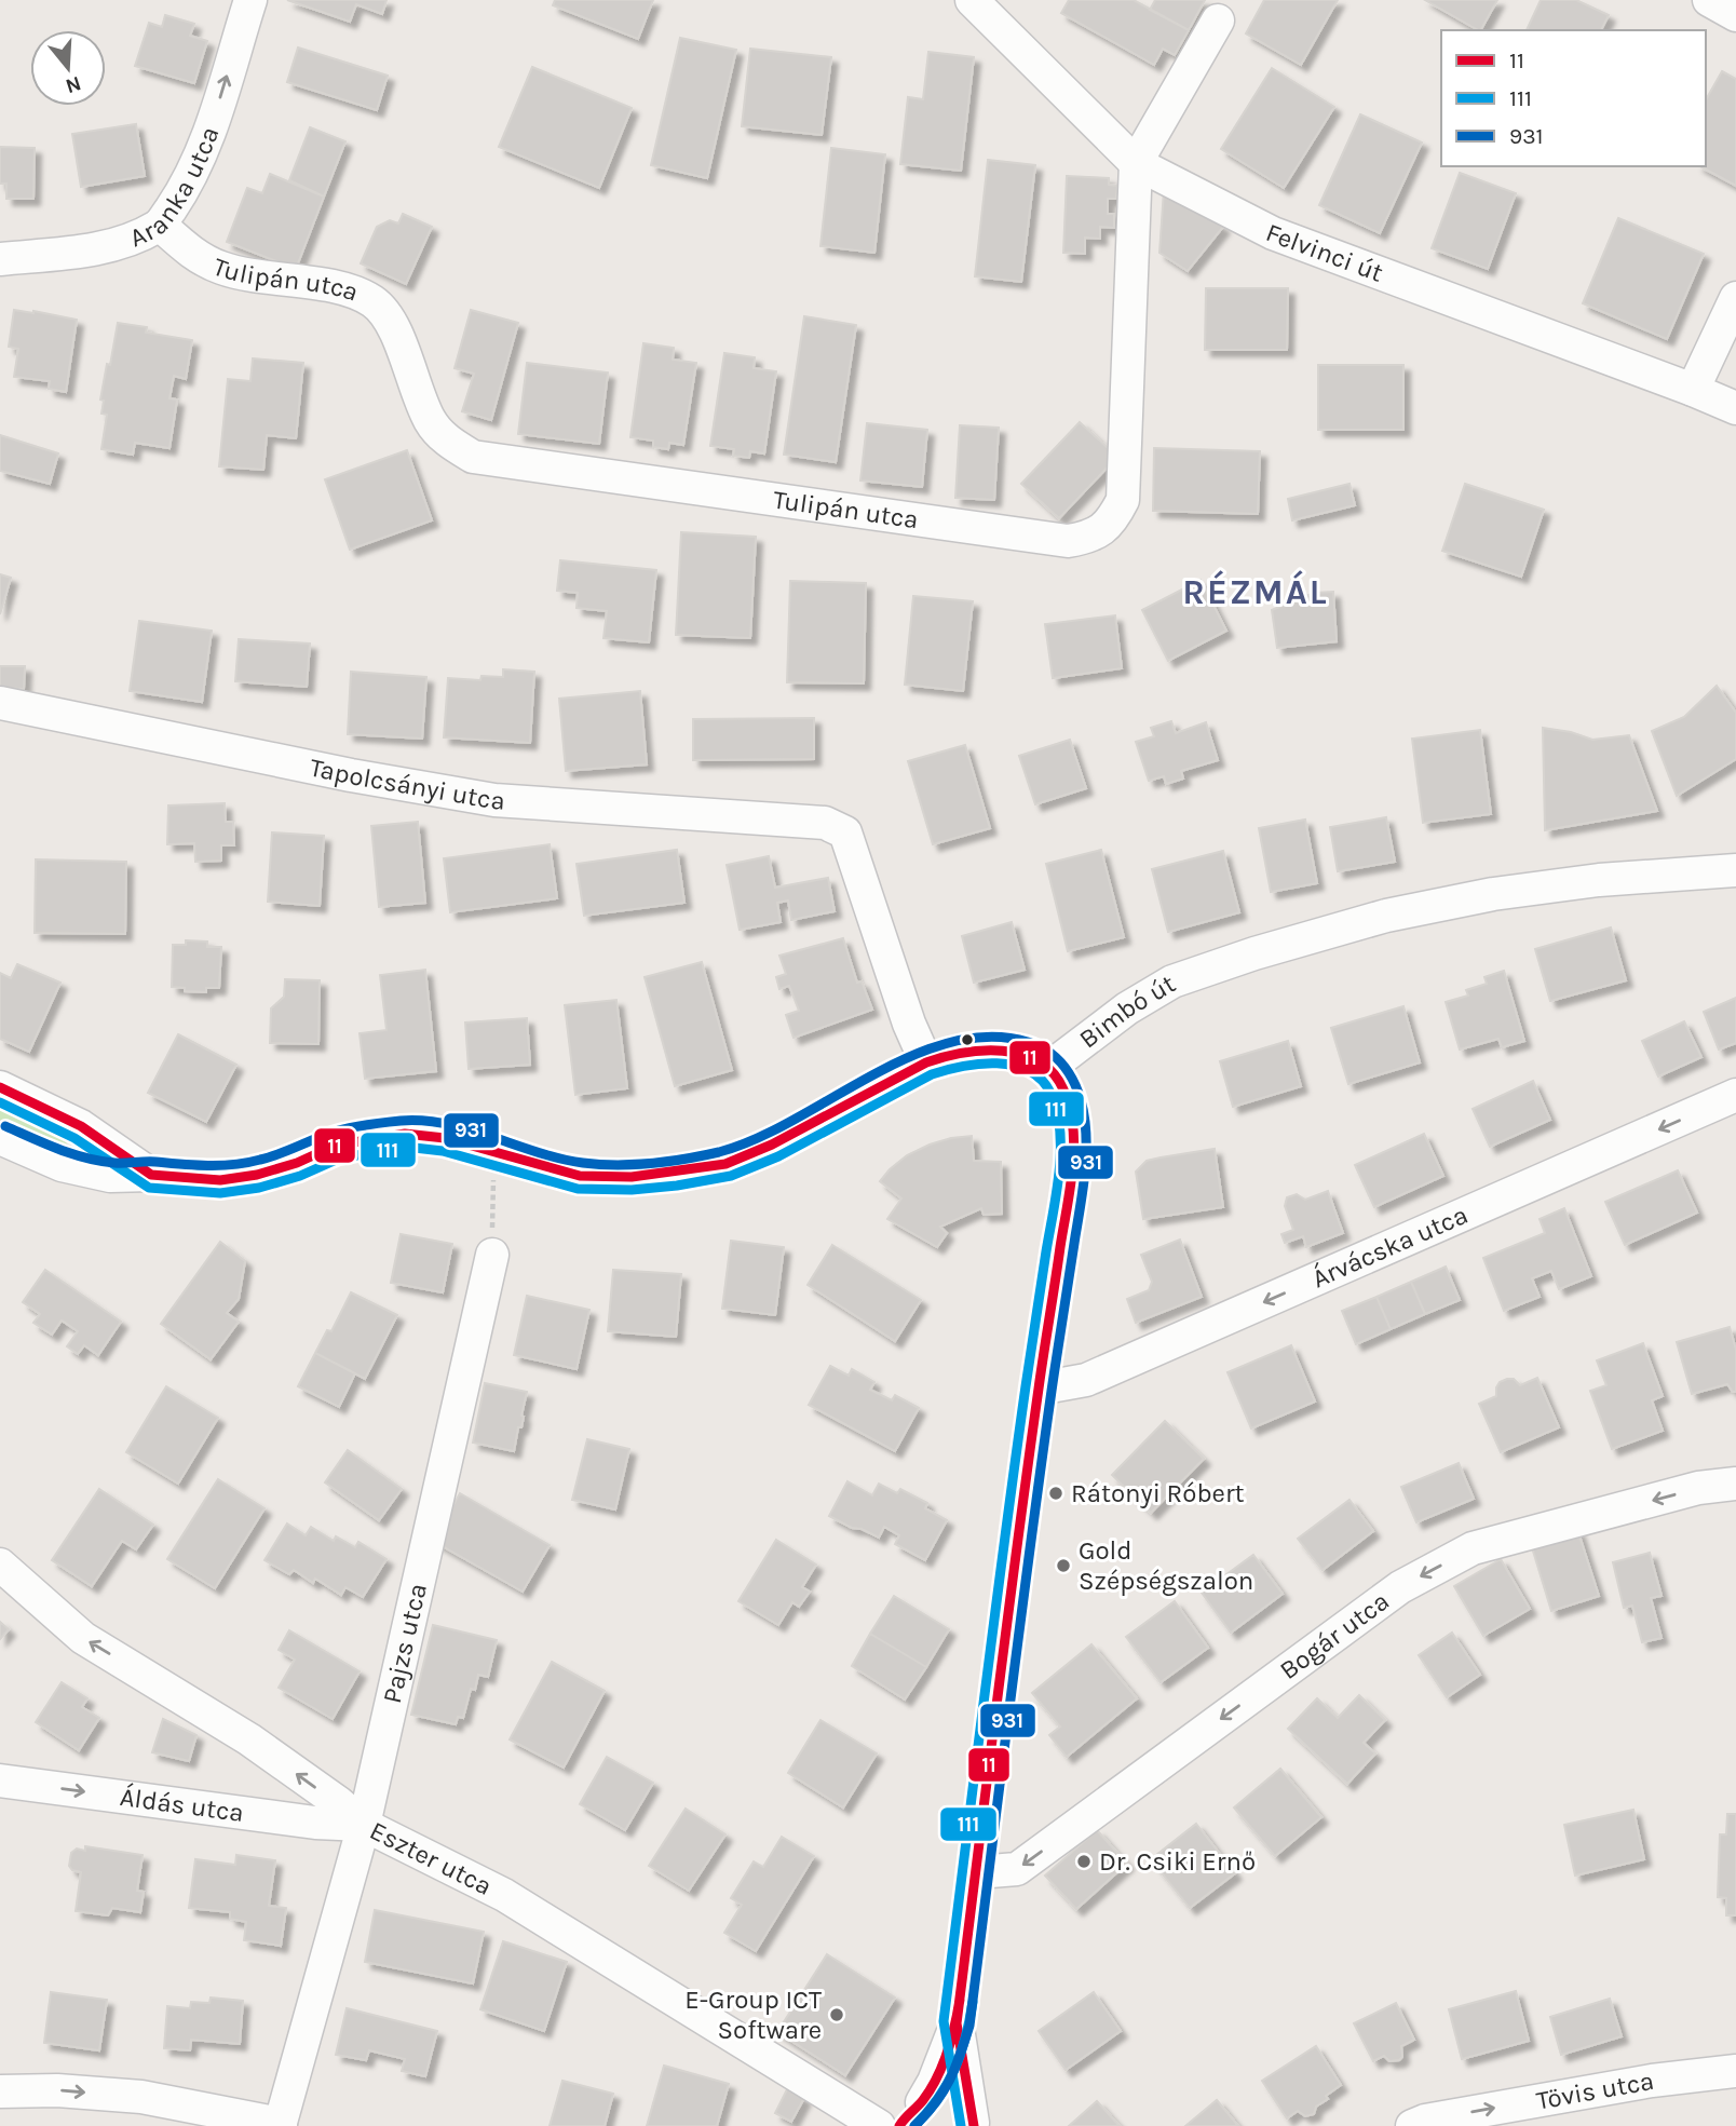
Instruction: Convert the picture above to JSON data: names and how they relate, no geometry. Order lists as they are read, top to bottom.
{
  "streets": {
    "street": [
      "Aranka utca",
      "Felvinci út",
      "Tulipán utca",
      "Tapolcsányi utca",
      "Bimbó út",
      "Árvácska utca",
      "Bogár utca",
      "Pajzs utca",
      "Áldás utca",
      "Eszter utca",
      "Tövis utca"
    ]
  },
  "crossings": [
    ["Aranka utca", "Tulipán utca"],
    ["Felvinci út", "Tulipán utca"],
    ["Pajzs utca", "Áldás utca"],
    ["Pajzs utca", "Eszter utca"],
    ["Áldás utca", "Eszter utca"]
  ],
  "one_way": [
    "Aranka utca",
    "Árvácska utca",
    "Bogár utca",
    "Áldás utca",
    "Eszter utca",
    "Tövis utca"
  ],
  "districts": ["RÉZMÁL"],
  "places": [
    "Rátonyi Róbert",
    "Gold Szépségszalon",
    "Dr. Csiki Ernő",
    "E-Group ICT Software"
  ],
  "lines": ["transit line 931", "transit line 11", "transit line 111"],
  "legend": ["11", "111", "931"],
  "north": "bottom"
}
